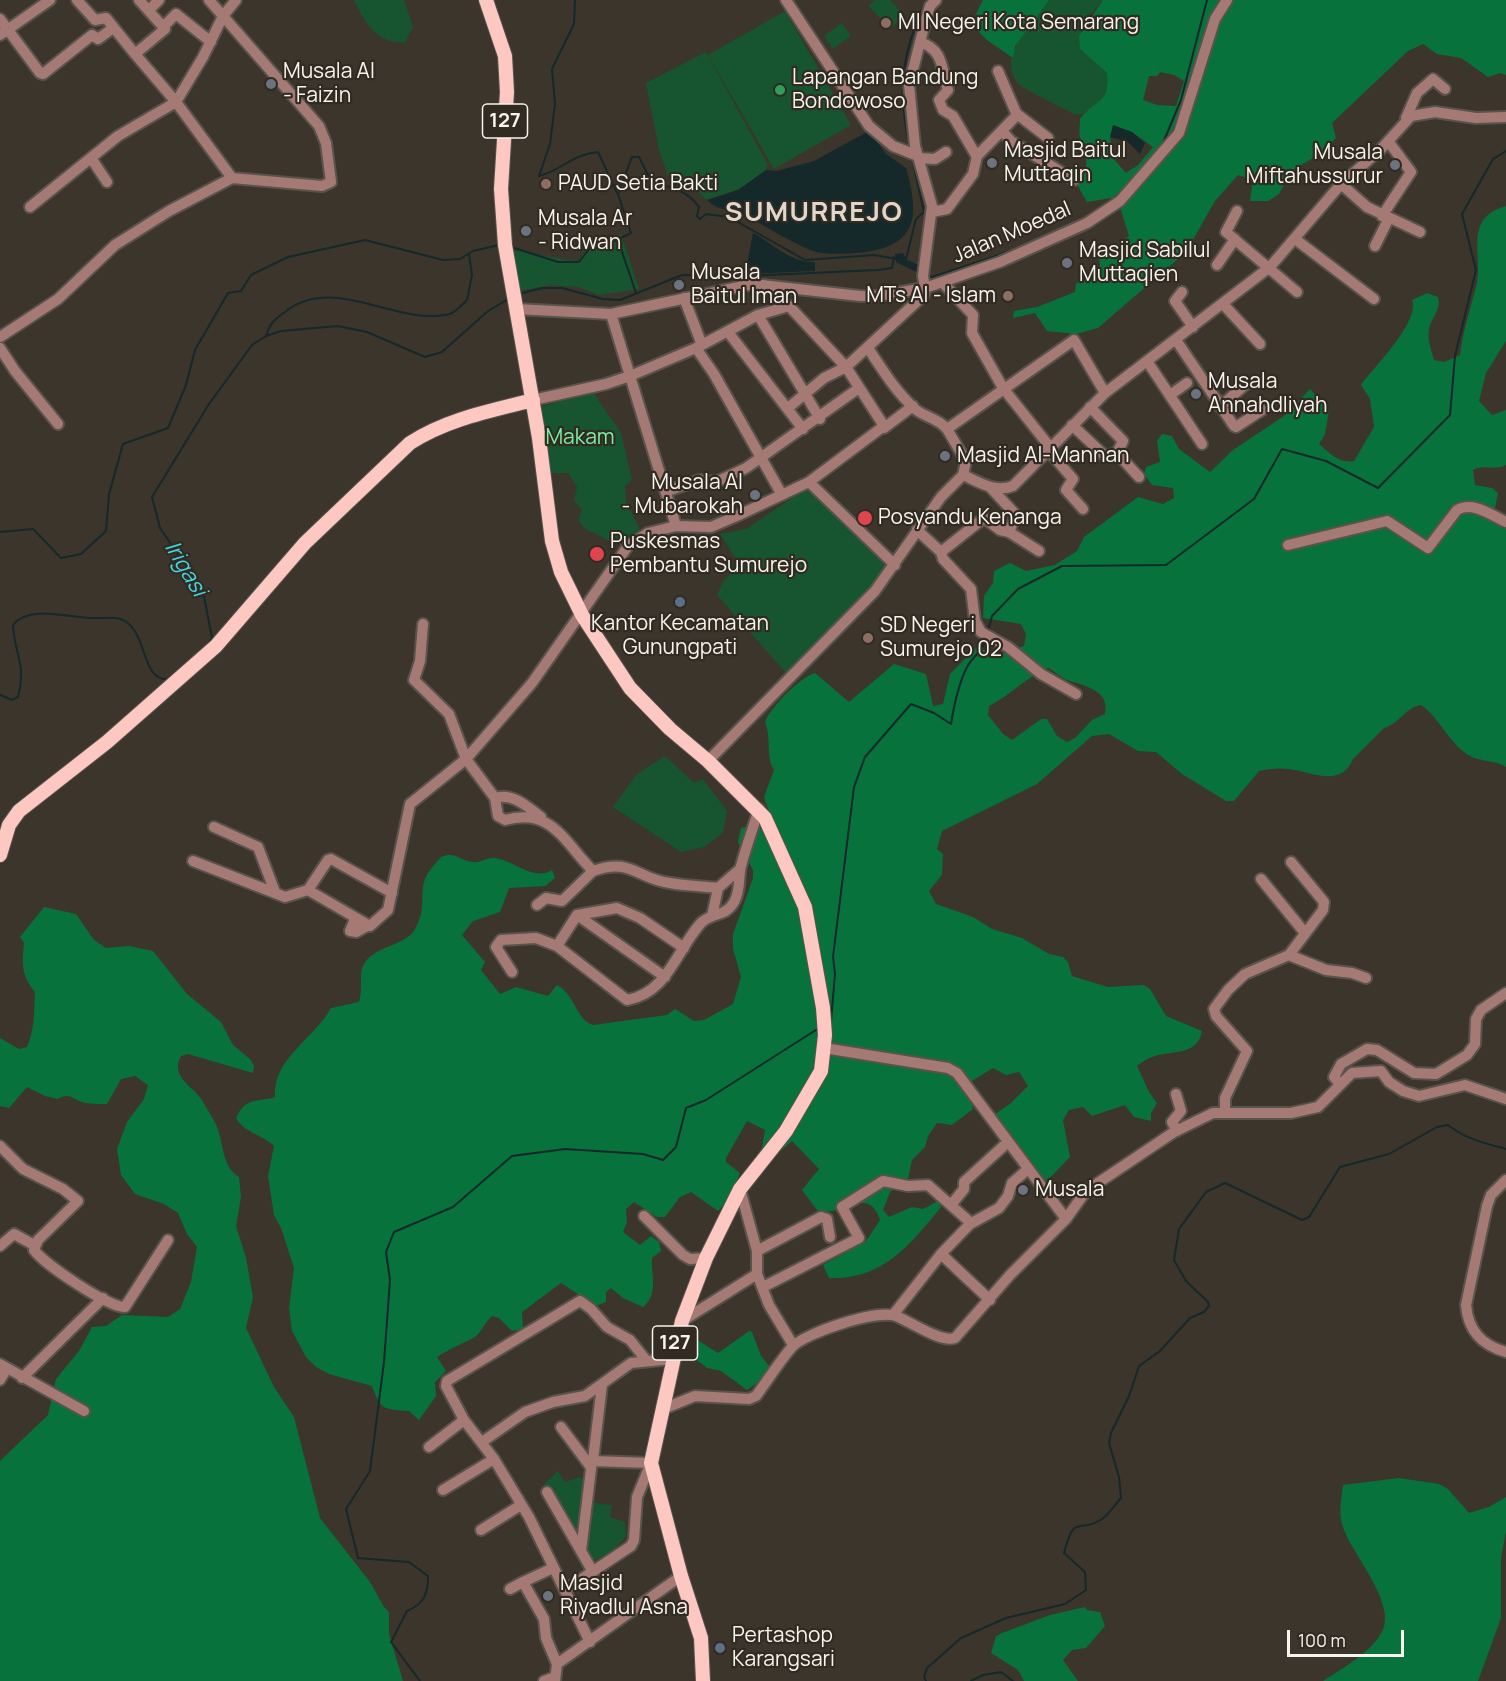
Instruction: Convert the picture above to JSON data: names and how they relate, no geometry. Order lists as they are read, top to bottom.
{
  "streets": {
    "main road": ["127"],
    "street": ["Jalan Moedal"]
  },
  "crossings": [
    ["127", "Jalan Moedal"]
  ],
  "districts": ["SUMURREJO"],
  "water": ["Irigasi"],
  "parks": ["Makam"],
  "places": [
    "MI Negeri Kota Semarang",
    "Musala Al - Faizin",
    "Lapangan Bandung Bondowoso",
    "Masjid Baitul Muttaqin",
    "Musala Miftahussurur",
    "PAUD Setia Bakti",
    "Musala Ar - Ridwan",
    "Masjid Sabilul Muttaqien",
    "Musala Baitul Iman",
    "MTs Al - Islam",
    "Musala Annahdliyah",
    "Masjid Al-Mannan",
    "Musala Al - Mubarokah",
    "Posyandu Kenanga",
    "Puskesmas Pembantu Sumurejo",
    "Kantor Kecamatan Gunungpati",
    "SD Negeri Sumurejo 02",
    "Musala",
    "Masjid Riyadlul Asna",
    "Pertashop Karangsari"
  ],
  "scale_bar": "100 m"
}
